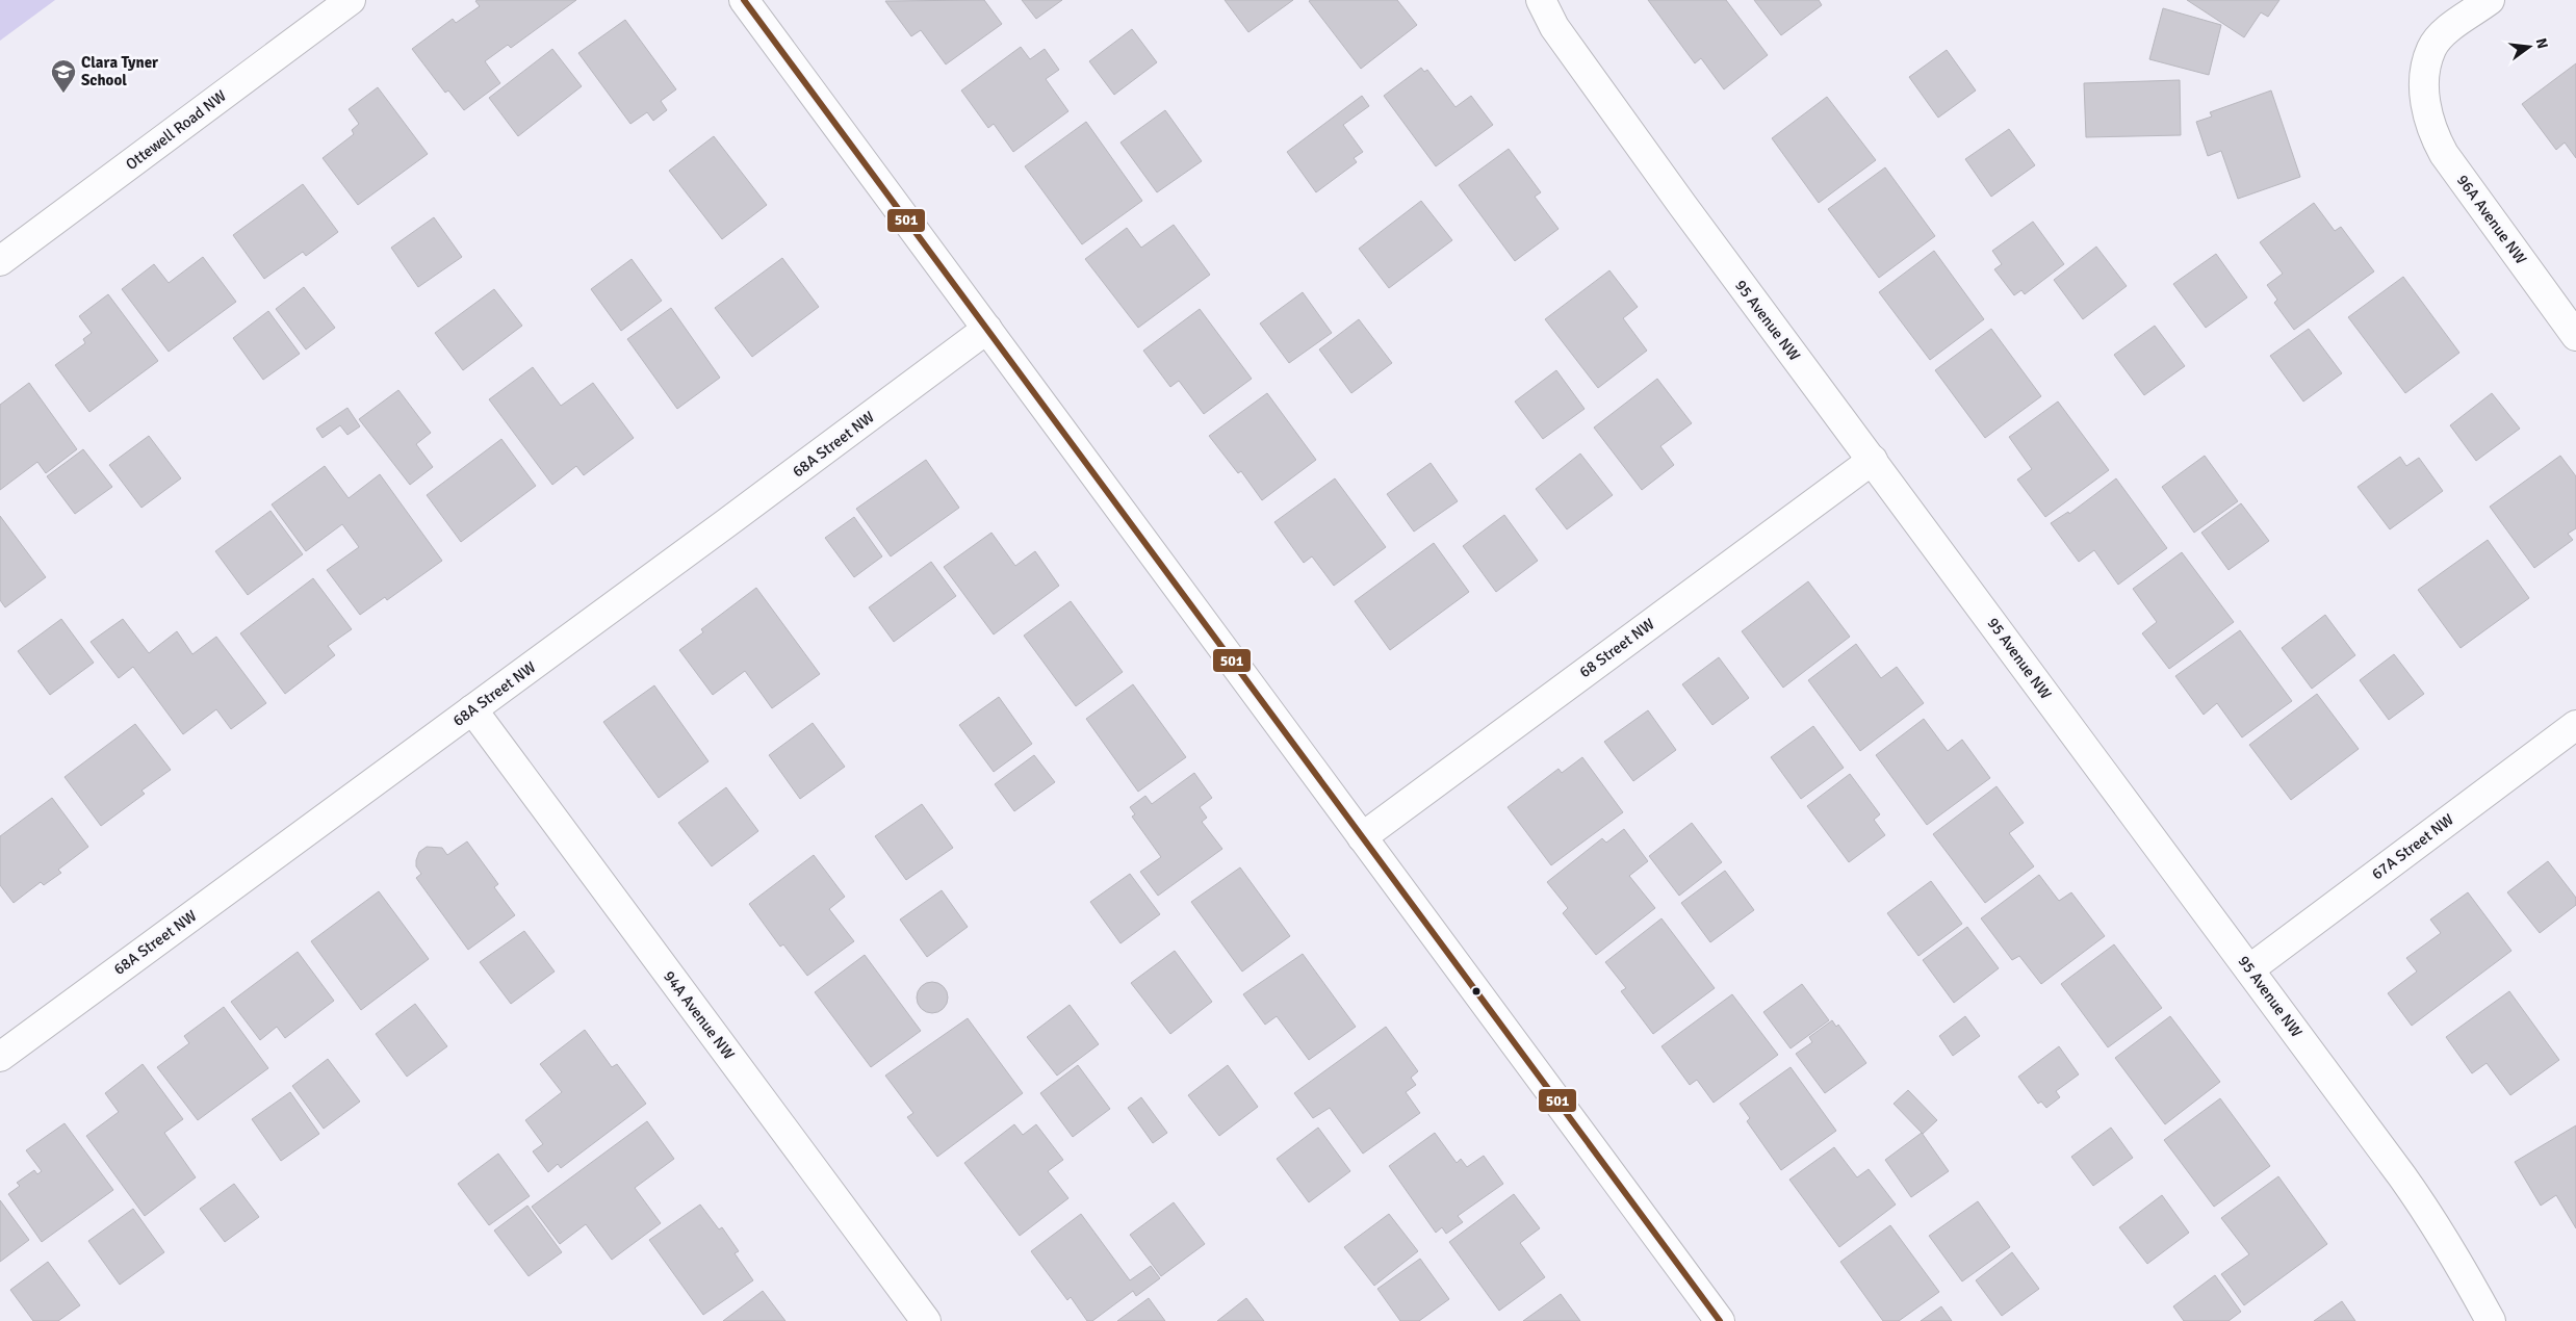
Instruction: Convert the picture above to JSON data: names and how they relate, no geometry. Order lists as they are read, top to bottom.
{
  "streets": {
    "street": [
      "Ottewell Road NW",
      "96A Avenue NW",
      "95 Avenue NW",
      "68A Street NW",
      "68 Street NW",
      "67A Street NW",
      "94A Avenue NW"
    ]
  },
  "crossings": [
    ["95 Avenue NW", "68 Street NW"],
    ["95 Avenue NW", "67A Street NW"],
    ["68A Street NW", "94A Avenue NW"]
  ],
  "places": {
    "school or university": ["Clara Tyner School"]
  },
  "lines": ["transit line 501"],
  "north": "right"
}
